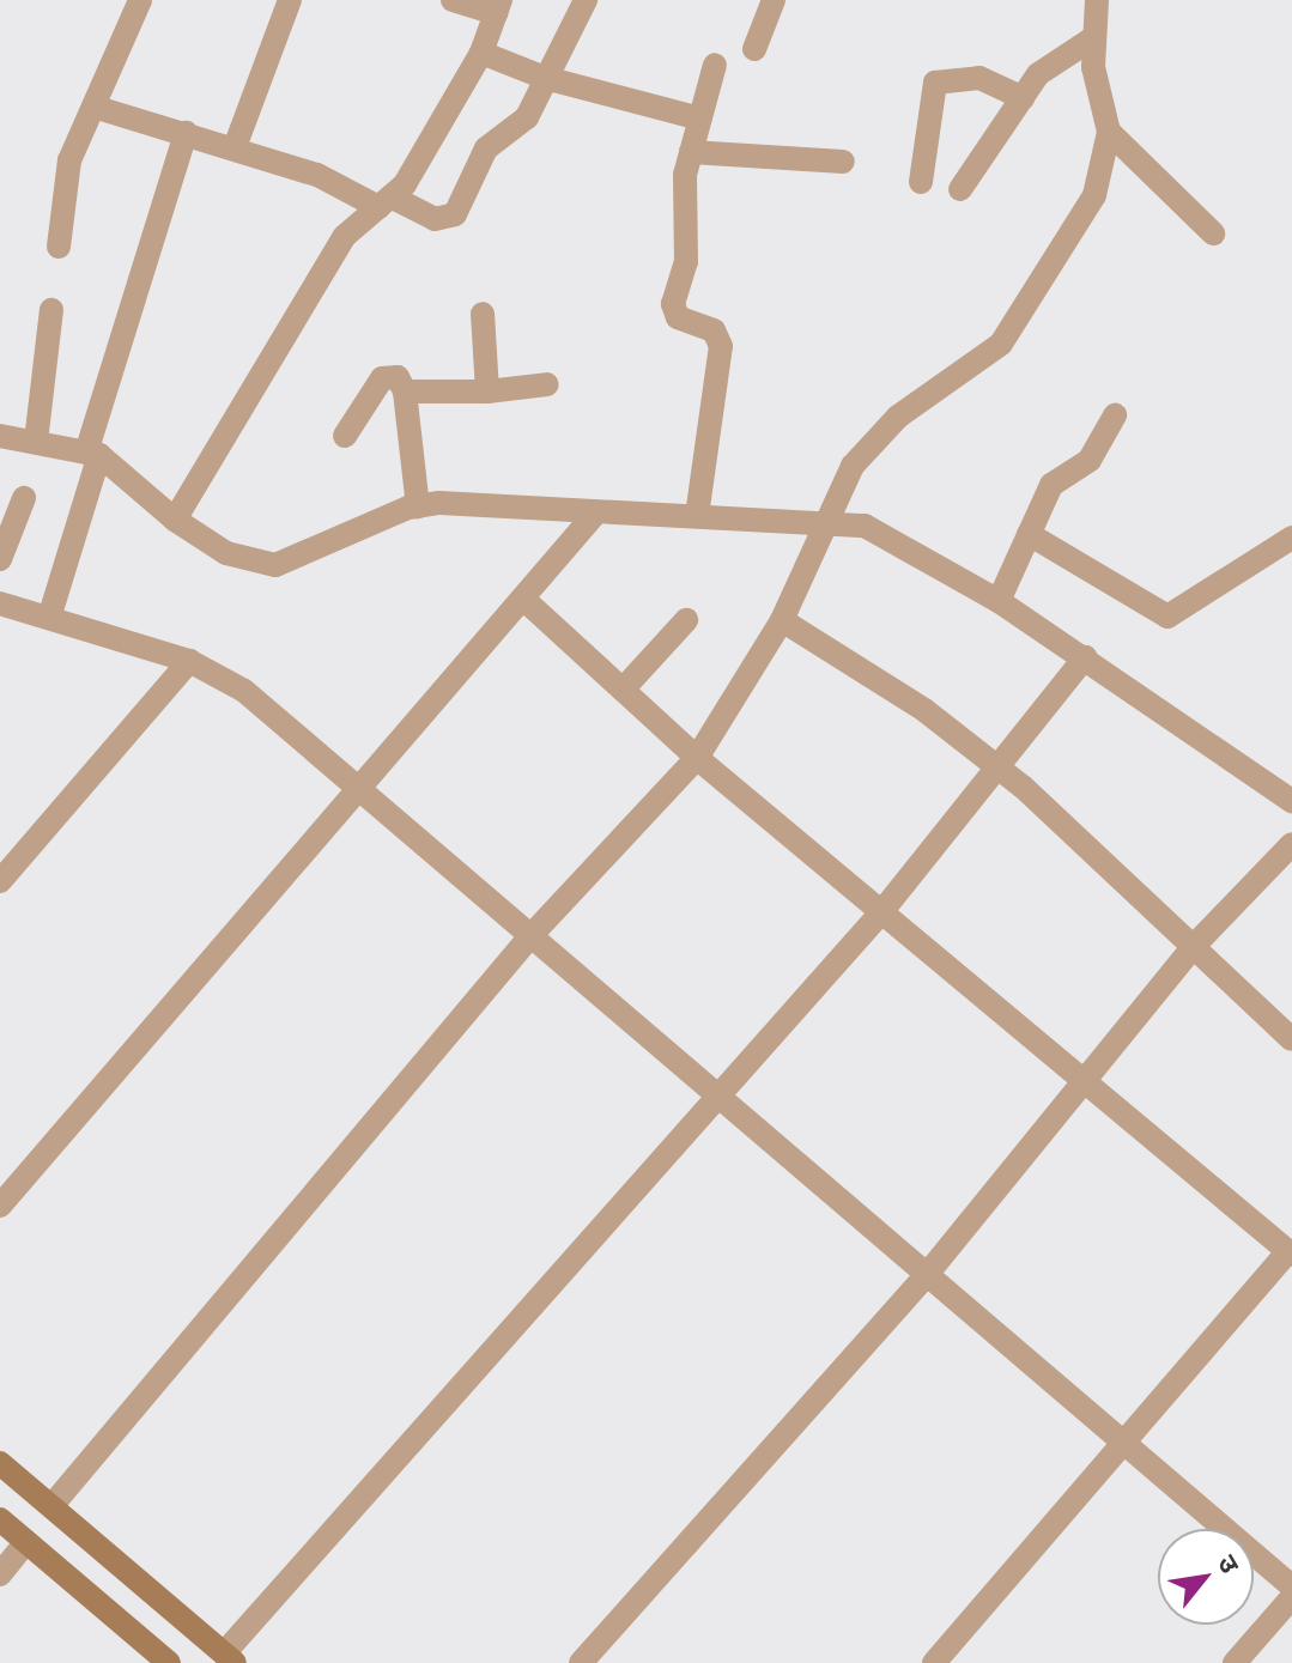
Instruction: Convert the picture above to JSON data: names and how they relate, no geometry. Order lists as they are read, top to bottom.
{
  "north": "top right"
}
